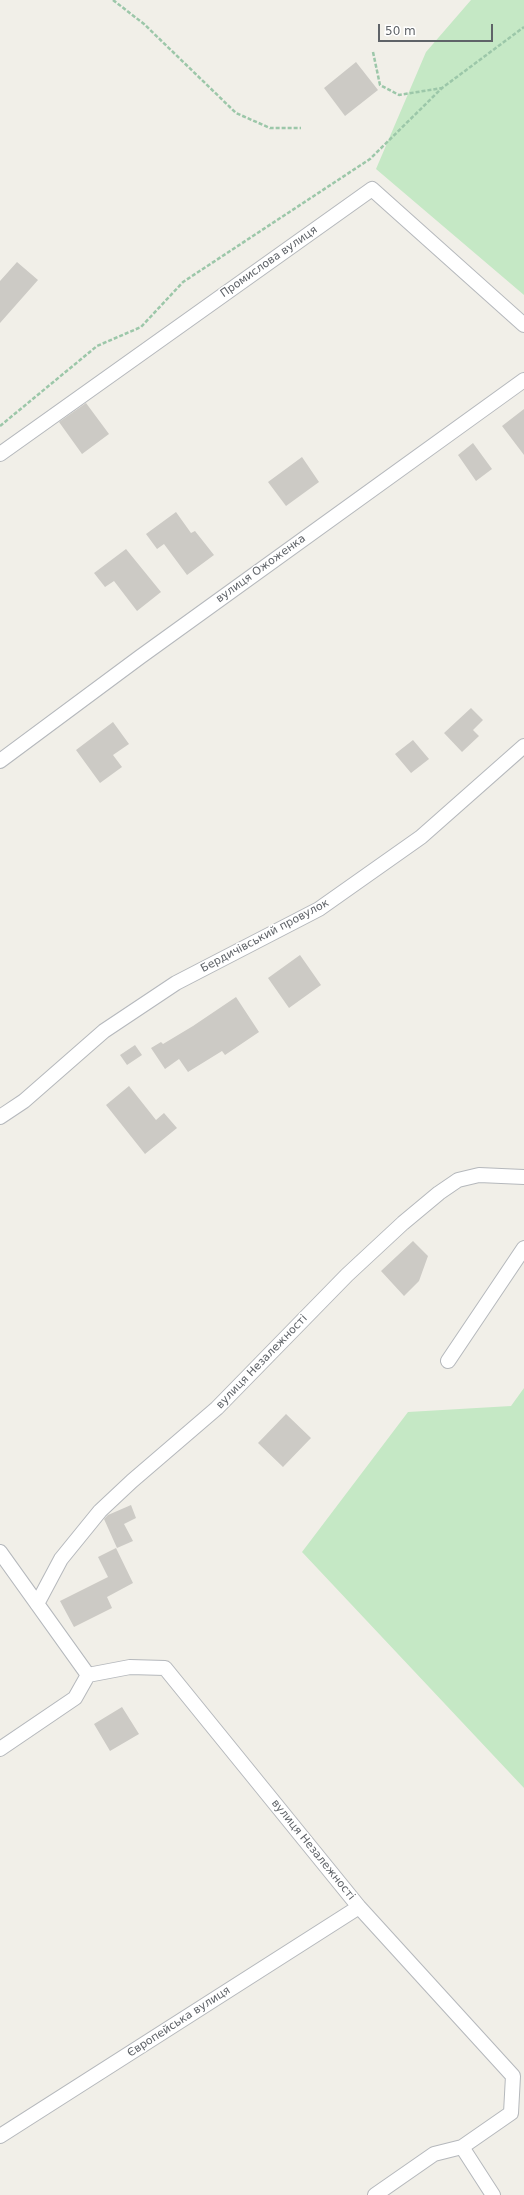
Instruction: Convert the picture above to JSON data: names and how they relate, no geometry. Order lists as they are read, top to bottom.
{
  "streets": {
    "street": [
      "Промислова вулиця",
      "вулиця Ожоженка",
      "Бердичівський провулок",
      "вулиця Незалежності",
      "Європейська вулиця"
    ]
  },
  "crossings": [
    ["вулиця Незалежності", "Європейська вулиця"]
  ],
  "scale_bar": "50 m"
}
